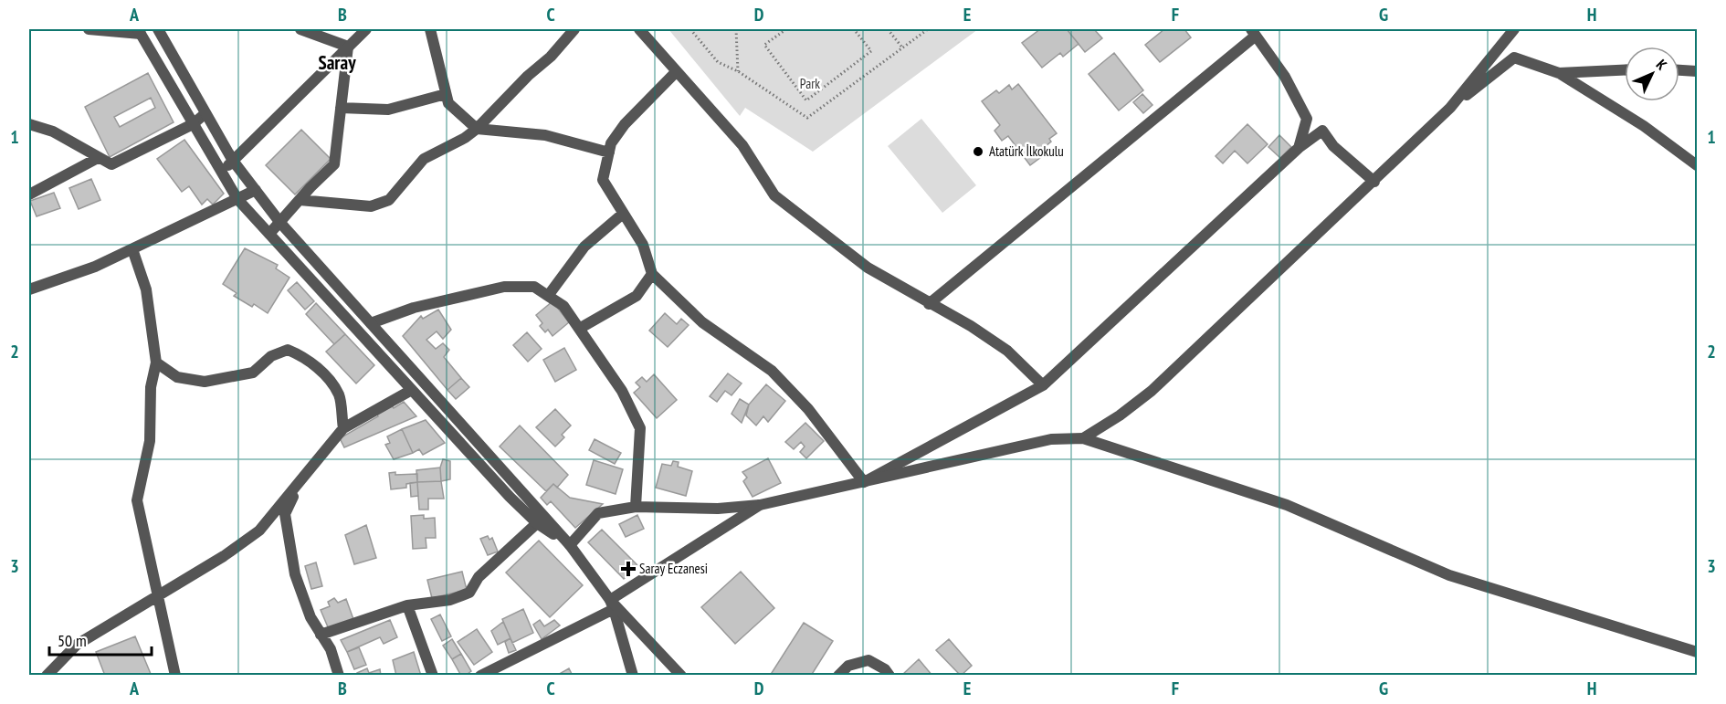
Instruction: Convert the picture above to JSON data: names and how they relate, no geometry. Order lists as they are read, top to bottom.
{
  "districts": ["Saray"],
  "parks": ["Park"],
  "places": {
    "other": ["Atatürk İlkokulu"],
    "health": ["Saray Eczanesi"]
  },
  "scale_bar": "50 m",
  "north": "top right",
  "grid": {
    "columns": [
      "A",
      "B",
      "C",
      "D",
      "E",
      "F",
      "G",
      "H"
    ],
    "rows": ["1", "2", "3"]
  }
}
